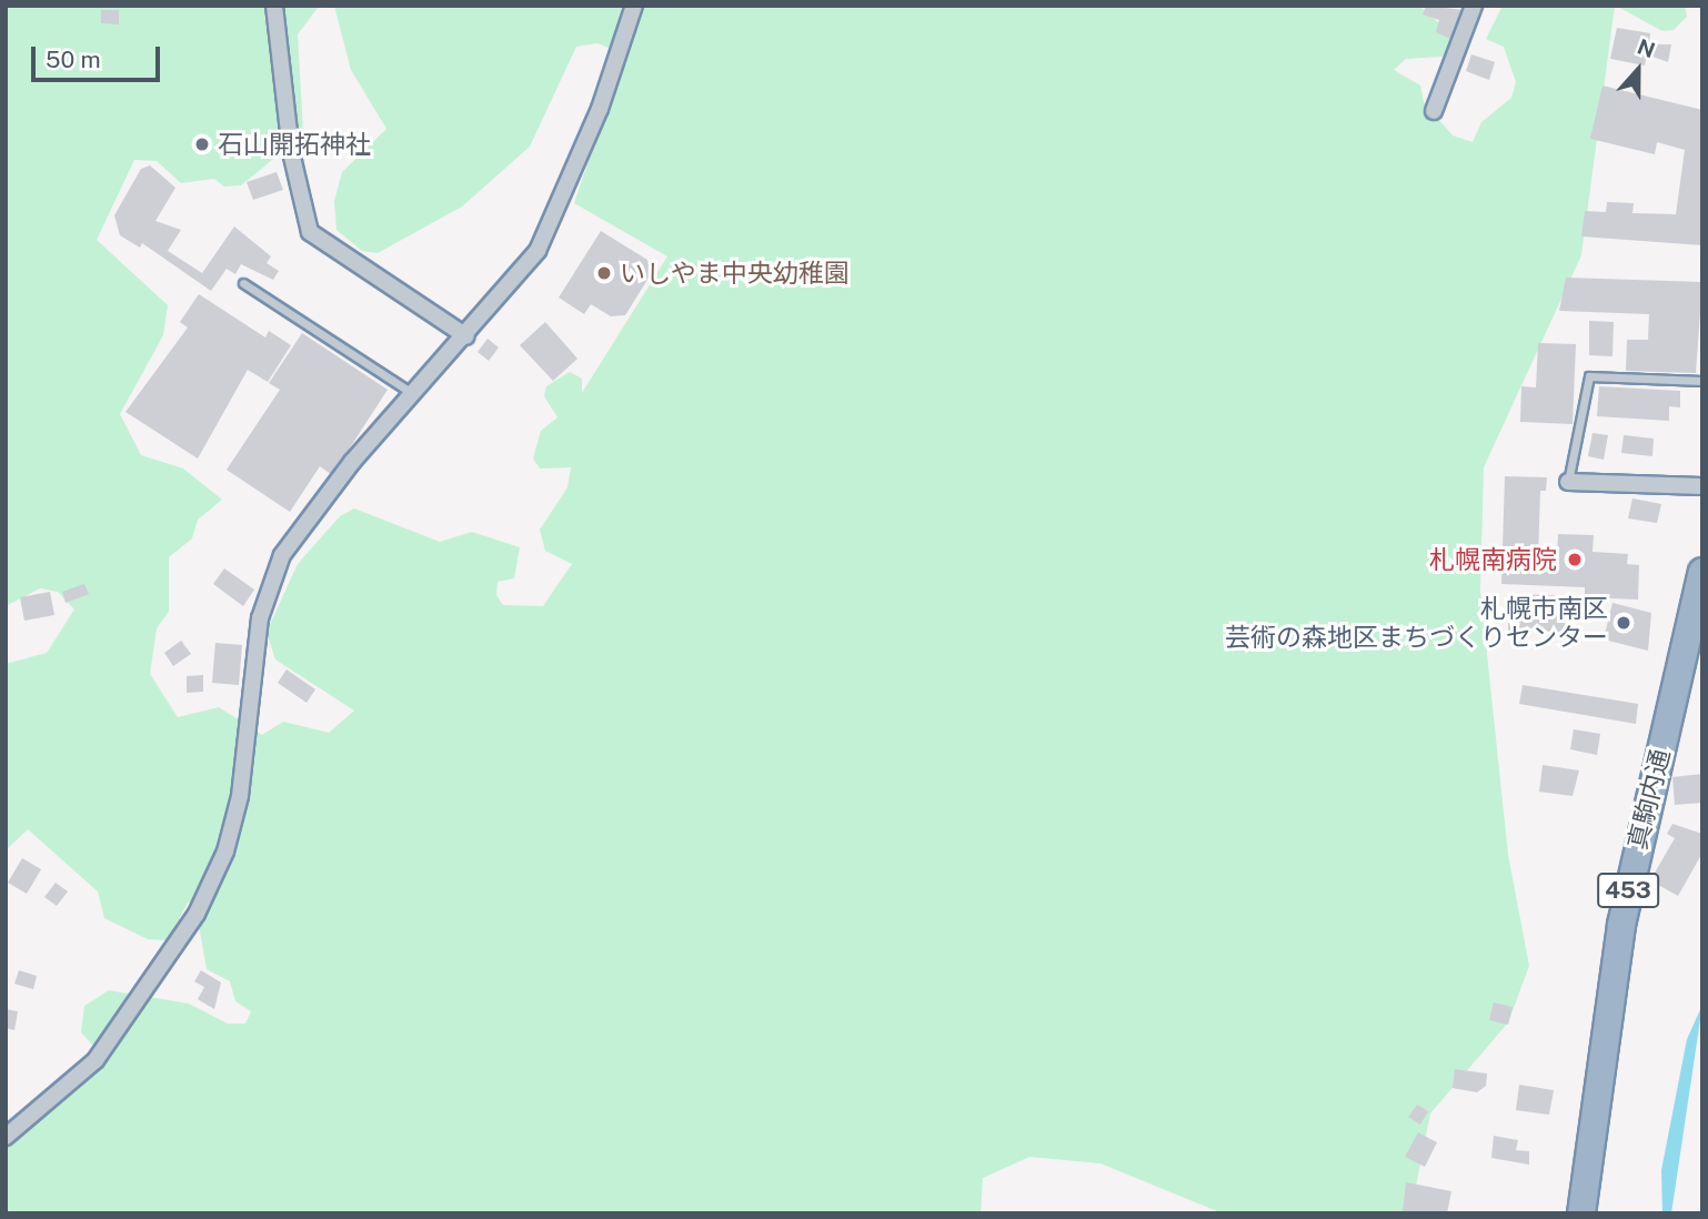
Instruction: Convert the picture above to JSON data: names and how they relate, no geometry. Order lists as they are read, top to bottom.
{
  "streets": {
    "highway": ["真駒内通", "453"]
  },
  "places": [
    "石山開拓神社",
    "いしやま中央幼稚園",
    "札幌南病院",
    "札幌市南区 芸術の森地区まちづくりセンター"
  ],
  "scale_bar": "50 m",
  "north": "top"
}
